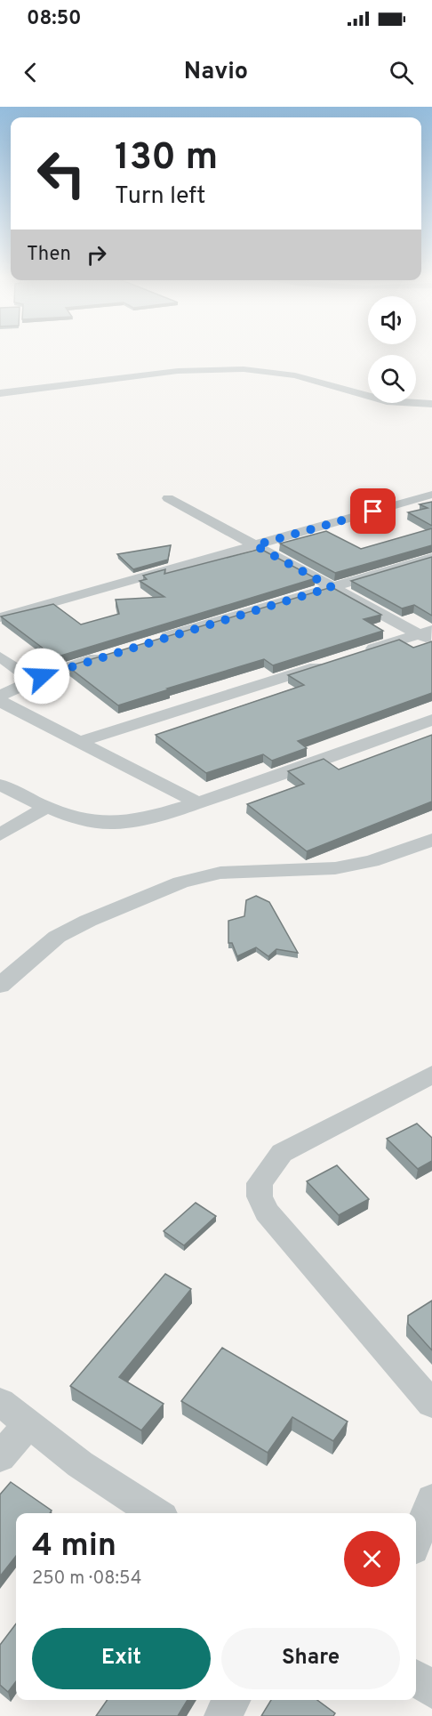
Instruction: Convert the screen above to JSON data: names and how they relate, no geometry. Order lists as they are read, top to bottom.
{
  "page": {
    "status": "08:50",
    "header": "Navio",
    "turn": ["130 m", "Turn left"],
    "then": "Then",
    "heading": ["4 min", "250 m · 08:54"],
    "buttons": ["Exit", "Share"]
  }
}
